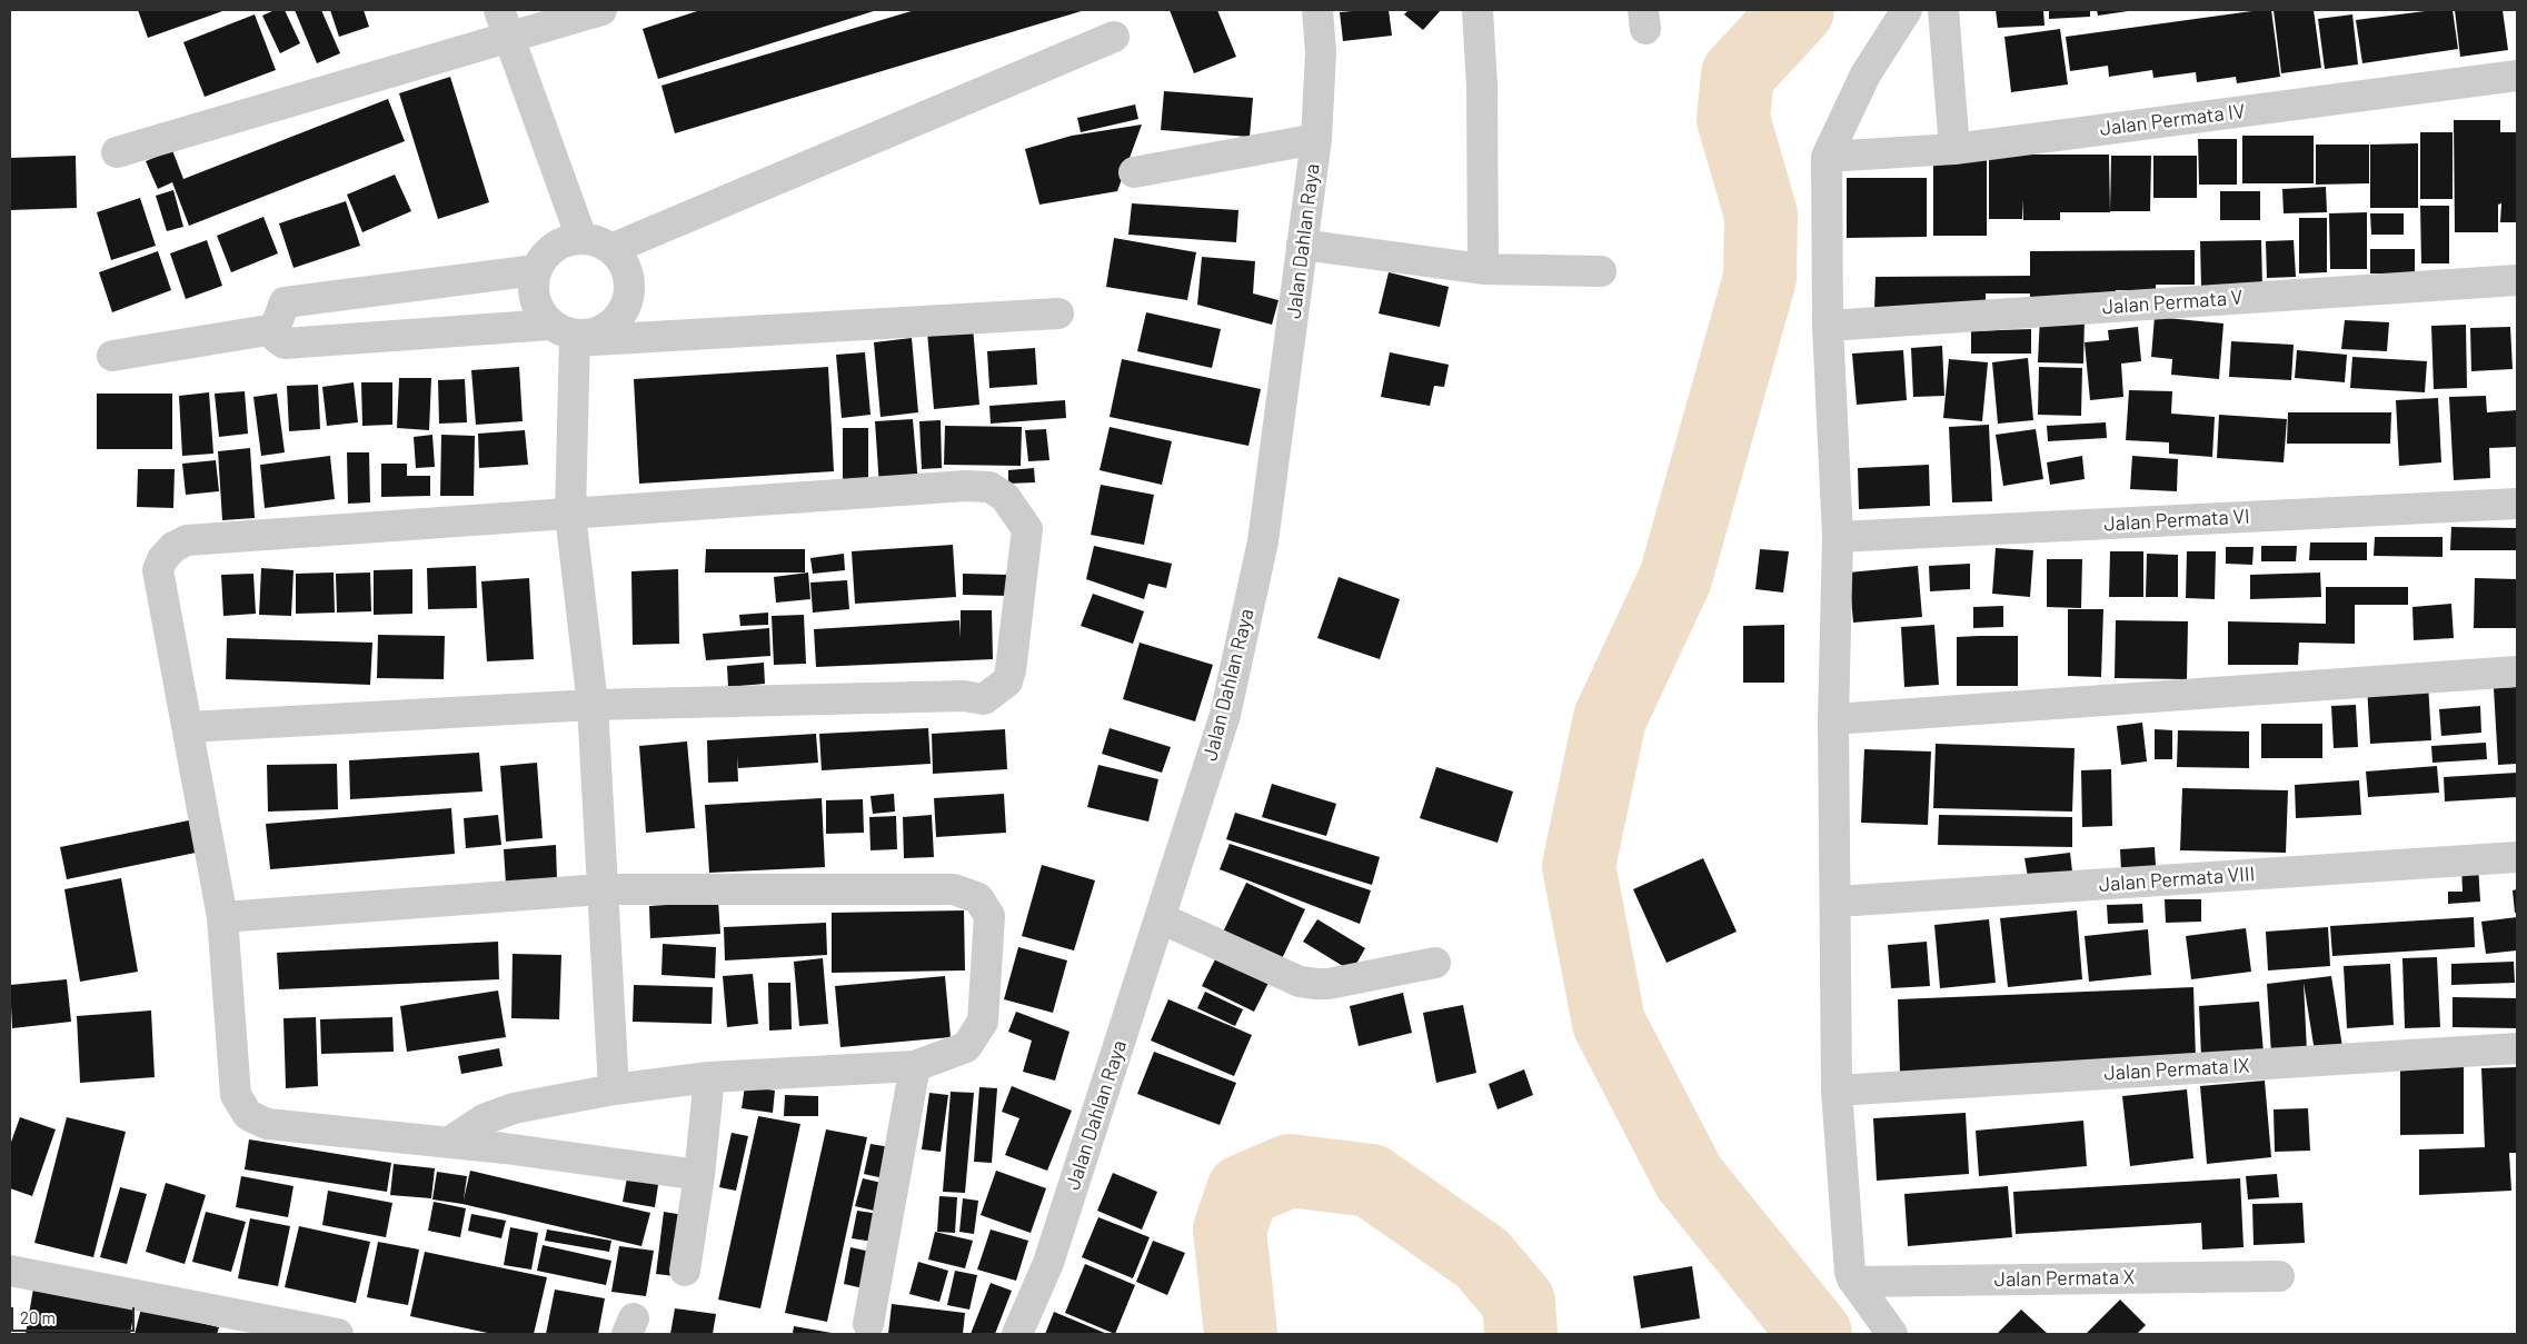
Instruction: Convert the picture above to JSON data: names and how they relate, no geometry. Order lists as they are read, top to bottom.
{
  "streets": {
    "street": [
      "Jalan Permata IV",
      "Jalan Dahlan Raya",
      "Jalan Permata V",
      "Jalan Permata VI",
      "Jalan Permata VIII",
      "Jalan Permata IX",
      "Jalan Permata X"
    ]
  },
  "scale_bar": "20 m"
}
